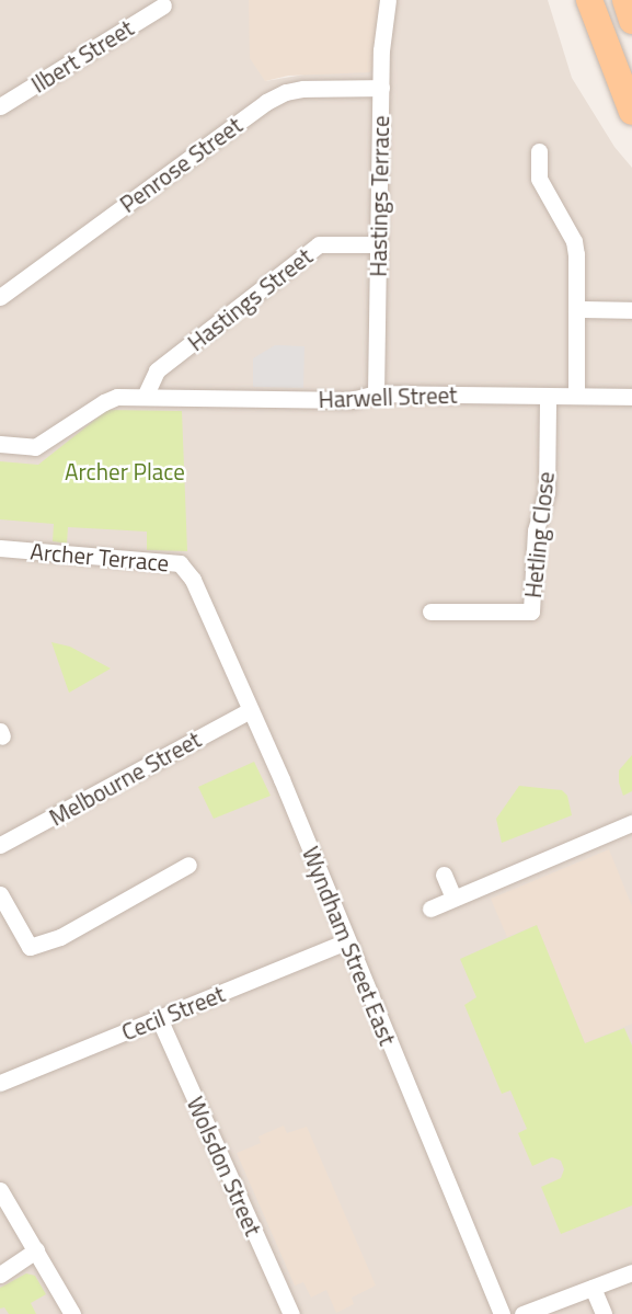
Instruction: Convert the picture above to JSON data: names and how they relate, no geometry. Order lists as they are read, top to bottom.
{
  "streets": {
    "street": [
      "Ilbert Street",
      "Penrose Street",
      "Hastings Terrace",
      "Hastings Street",
      "Harwell Street",
      "Hetling Close",
      "Archer Terrace",
      "Melbourne Street",
      "Wyndham Street East",
      "Cecil Street",
      "Wolsdon Street"
    ]
  },
  "crossings": [
    ["Penrose Street", "Hastings Terrace"],
    ["Hastings Terrace", "Hastings Street"],
    ["Hastings Terrace", "Harwell Street"],
    ["Hastings Street", "Harwell Street"],
    ["Harwell Street", "Hetling Close"],
    ["Archer Terrace", "Wyndham Street East"],
    ["Melbourne Street", "Wyndham Street East"],
    ["Wyndham Street East", "Cecil Street"],
    ["Cecil Street", "Wolsdon Street"]
  ],
  "parks": ["Archer Place"]
}
